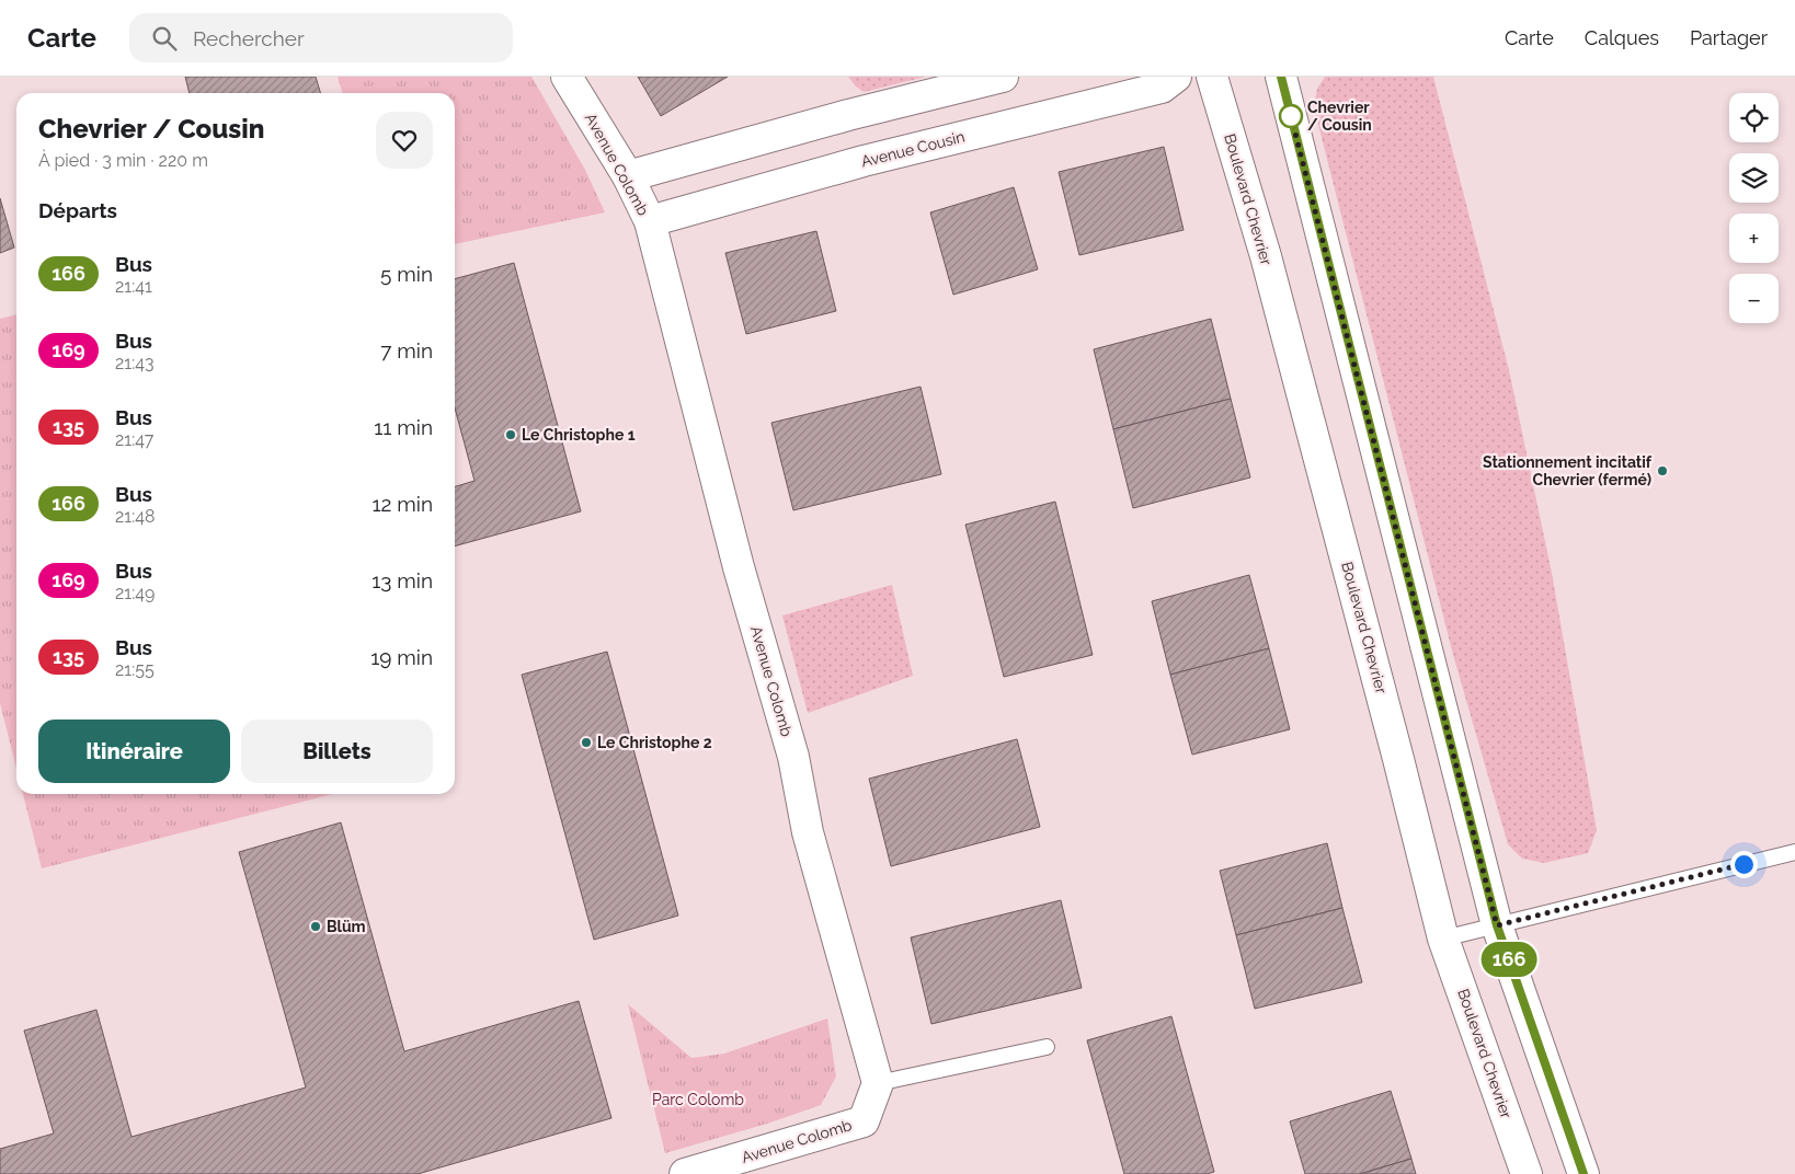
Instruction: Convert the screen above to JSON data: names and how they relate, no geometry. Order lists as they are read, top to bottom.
{
  "streets": {
    "street": ["Avenue Cousin", "Avenue Colomb", "Boulevard Chevrier"]
  },
  "crossings": [
    ["Avenue Cousin", "Avenue Colomb"]
  ],
  "parks": ["Parc Colomb"],
  "places": [
    "Chevrier / Cousin",
    "Le Christophe 1",
    "Stationnement incitatif Chevrier (fermé)",
    "Le Christophe 2",
    "Blüm"
  ],
  "lines": ["bus line 166"],
  "page": {
    "header": "Carte",
    "search": "Rechercher",
    "nav": ["Carte", "Calques", "Partager"],
    "on_map": "166",
    "map_buttons": ["+", "−"],
    "heading": [
      ["Chevrier / Cousin", "À pied · 3 min · 220 m"],
      "Départs"
    ],
    "list": [
      {
        "mark": "166",
        "name": "Bus",
        "note": "21:41",
        "value": "5 min"
      },
      {
        "mark": "169",
        "name": "Bus",
        "note": "21:43",
        "value": "7 min"
      },
      {
        "mark": "135",
        "name": "Bus",
        "note": "21:47",
        "value": "11 min"
      },
      {
        "mark": "166",
        "name": "Bus",
        "note": "21:48",
        "value": "12 min"
      },
      {
        "mark": "169",
        "name": "Bus",
        "note": "21:49",
        "value": "13 min"
      },
      {
        "mark": "135",
        "name": "Bus",
        "note": "21:55",
        "value": "19 min"
      }
    ],
    "buttons": ["Itinéraire", "Billets"]
  }
}
